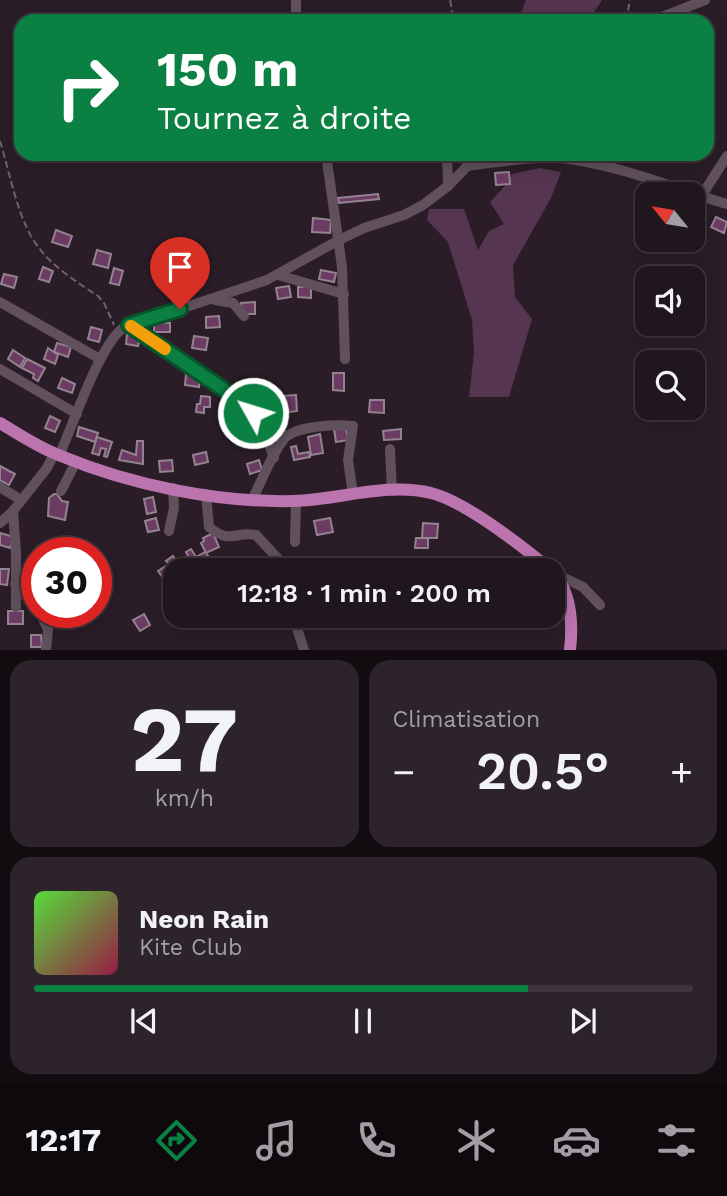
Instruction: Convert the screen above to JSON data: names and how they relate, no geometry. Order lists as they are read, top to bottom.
{
  "north": "top left",
  "page": {
    "turn": ["150 m", "Tournez à droite"],
    "limit": "30",
    "trip": "12:18 · 1 min · 200 m",
    "tile": [
      ["27", "km/h"],
      "Climatisation"
    ],
    "heat": ["−", "20.5°", "+"],
    "song": ["Neon Rain", "Kite Club"],
    "tabs": "12:17"
  }
}
